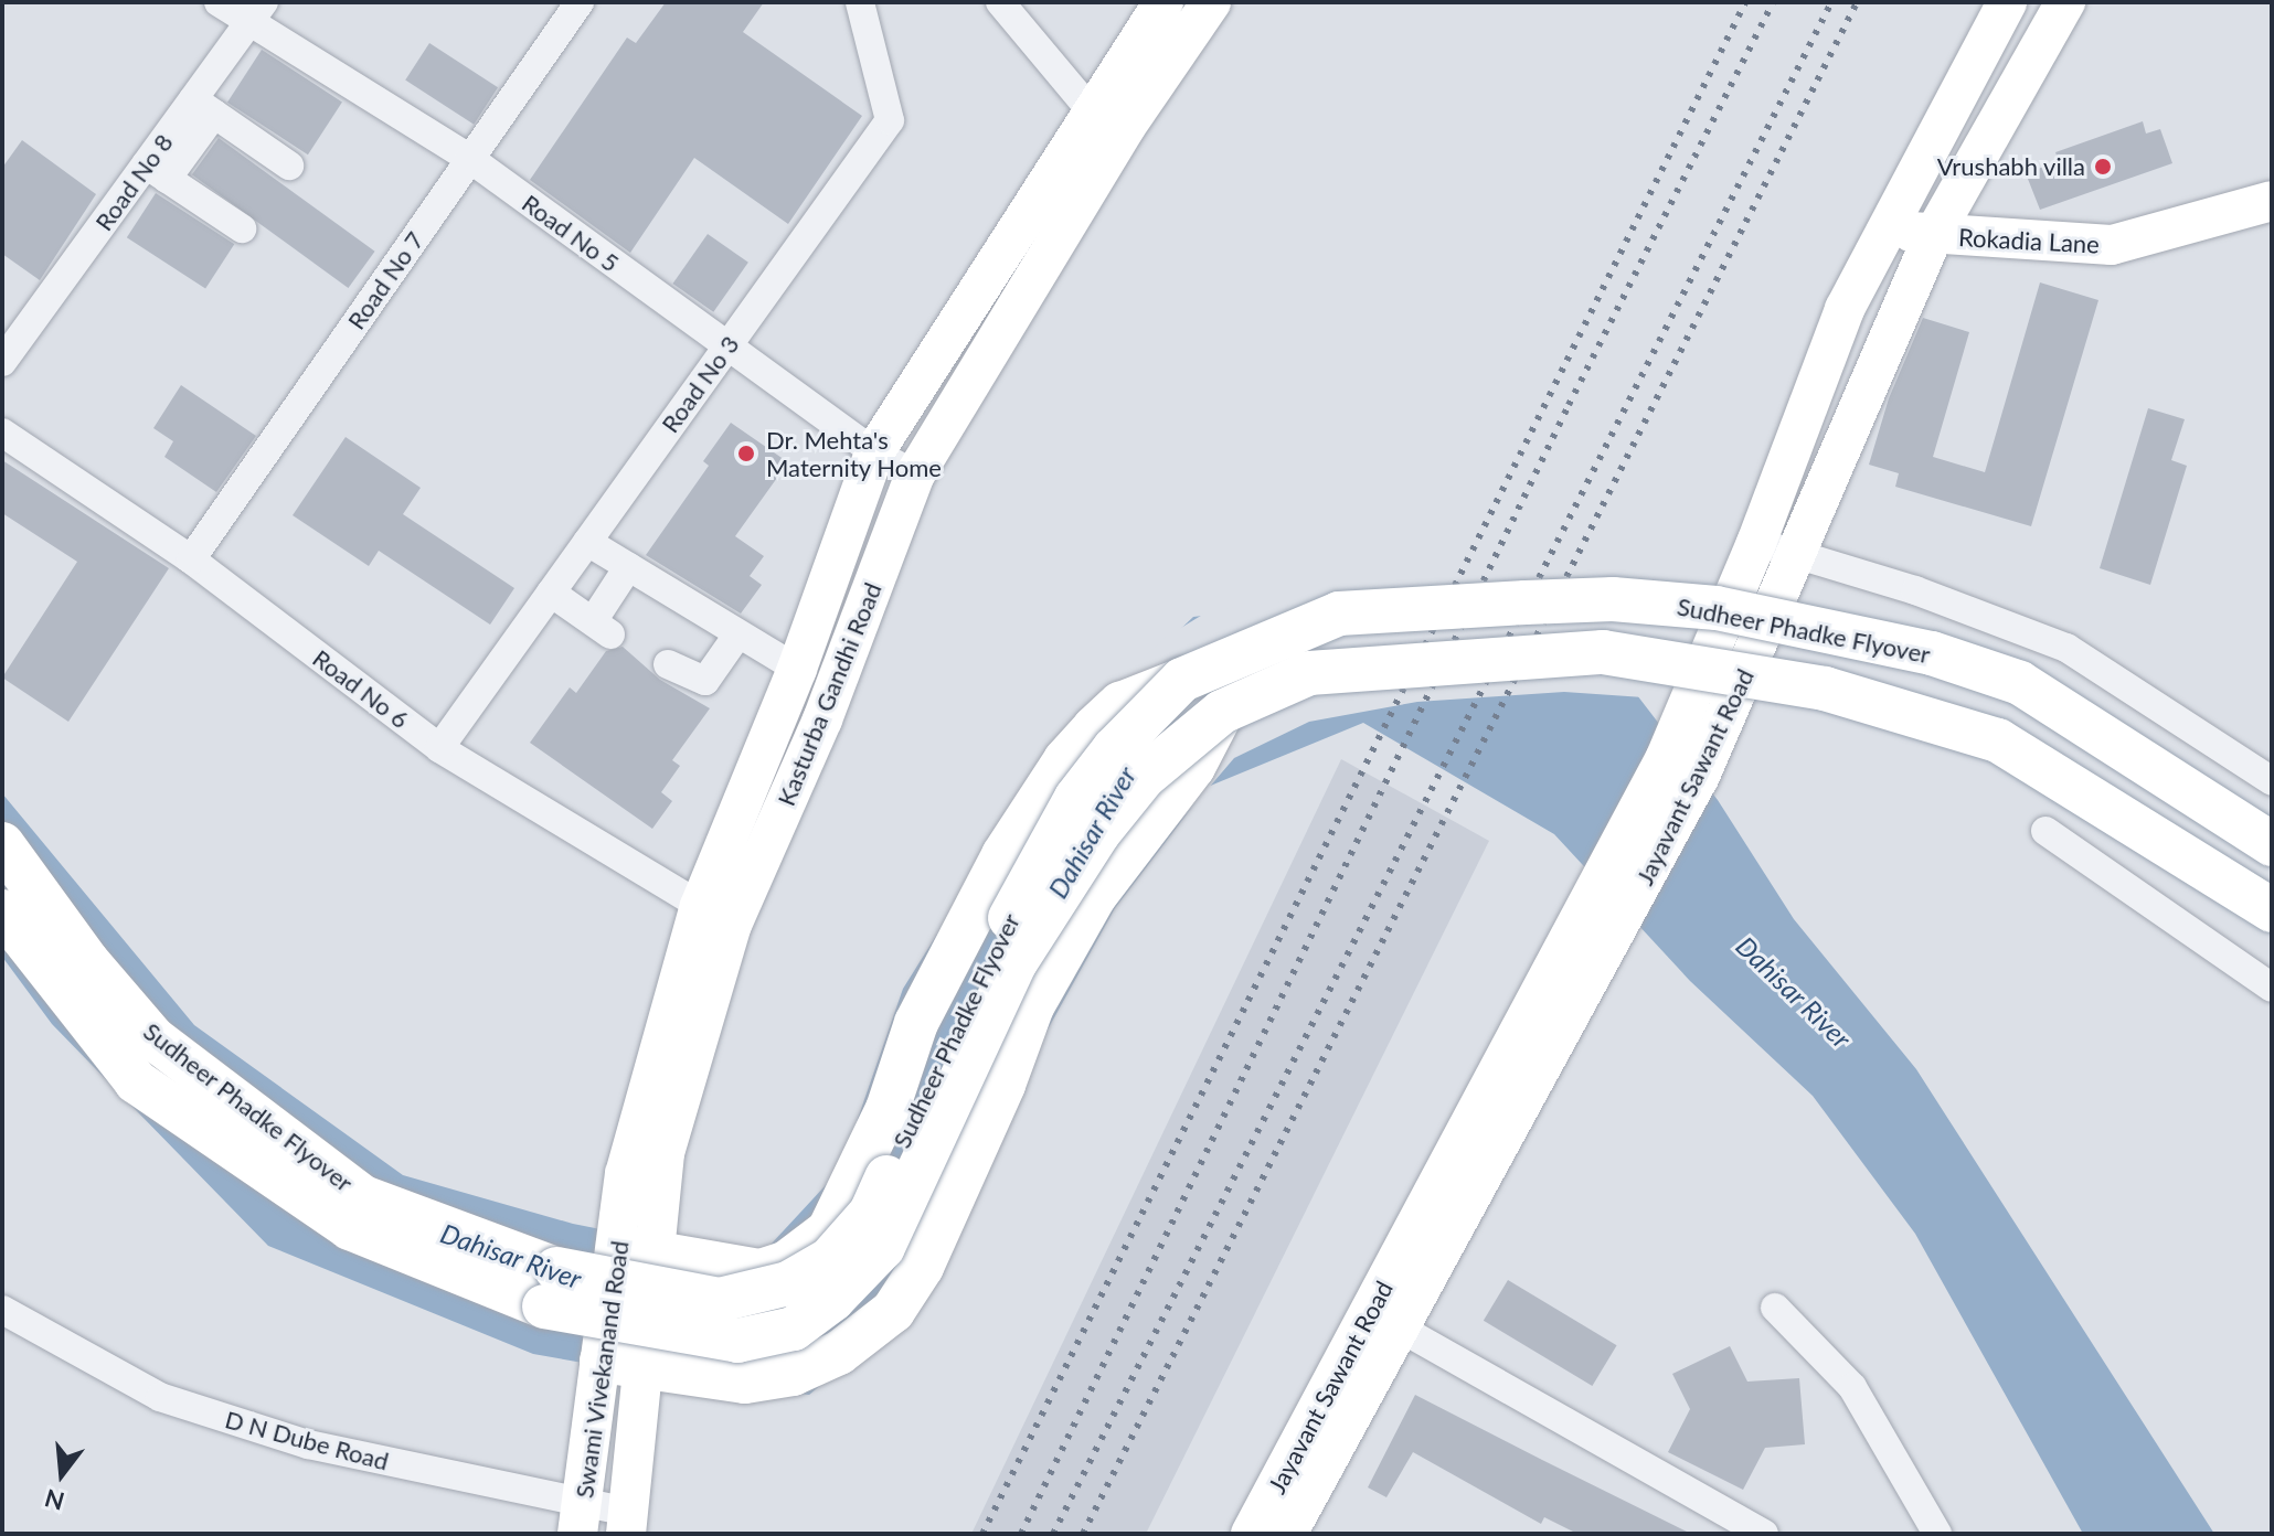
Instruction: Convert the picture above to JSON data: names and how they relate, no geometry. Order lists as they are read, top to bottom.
{
  "streets": {
    "main road": ["Sudheer Phadke Flyover"],
    "street": [
      "Road No 8",
      "Road No 5",
      "Rokadia Lane",
      "Road No 7",
      "Road No 3",
      "Road No 6",
      "Kasturba Gandhi Road",
      "Jayavant Sawant Road",
      "Swami Vivekanand Road",
      "D N Dube Road"
    ]
  },
  "crossings": [
    ["Road No 8", "Road No 5"],
    ["Road No 5", "Road No 7"],
    ["Road No 5", "Road No 3"],
    ["Road No 5", "Kasturba Gandhi Road"],
    ["Rokadia Lane", "Jayavant Sawant Road"],
    ["Road No 7", "Road No 6"],
    ["Road No 3", "Road No 6"],
    ["Road No 6", "Kasturba Gandhi Road"],
    ["Kasturba Gandhi Road", "Swami Vivekanand Road"],
    ["Swami Vivekanand Road", "D N Dube Road"]
  ],
  "water": ["Dahisar River"],
  "places": ["Vrushabh villa", "Dr. Mehta's Maternity Home"],
  "north": "bottom"
}
